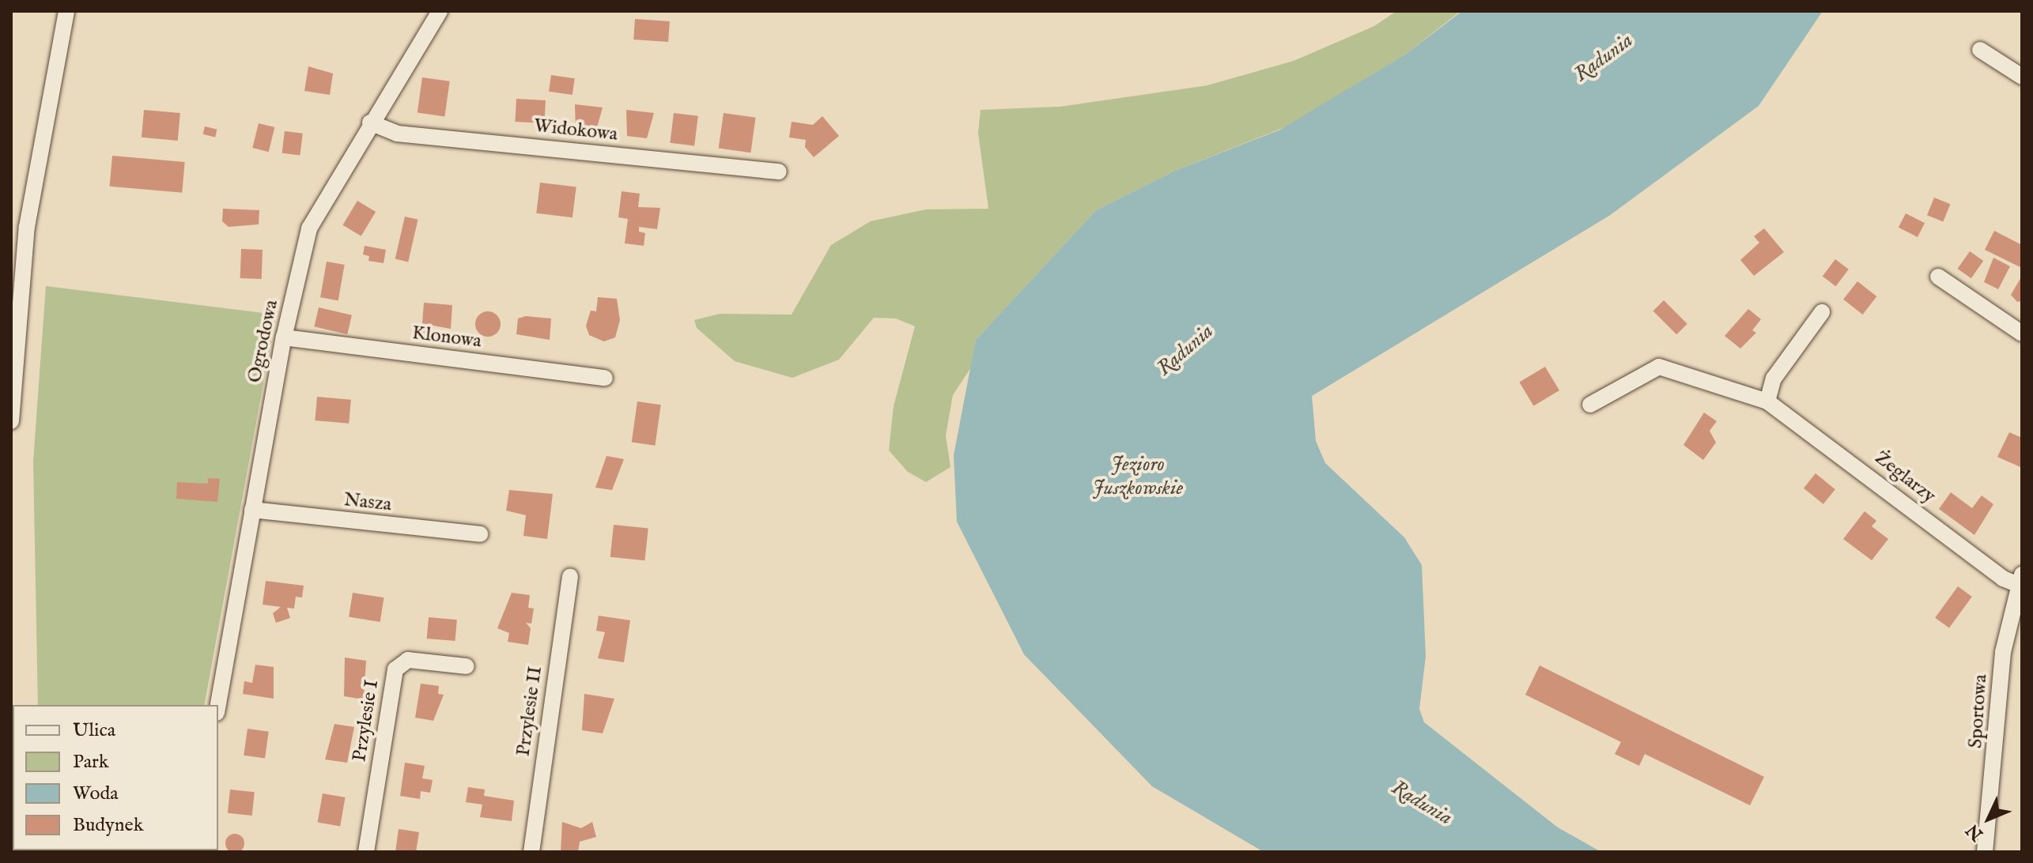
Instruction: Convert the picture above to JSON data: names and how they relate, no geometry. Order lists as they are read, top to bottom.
{
  "streets": {
    "street": [
      "Widokowa",
      "Klonowa",
      "Ogrodowa",
      "Żeglarzy",
      "Nasza",
      "Przylesie II",
      "Sportowa",
      "Przylesie I"
    ]
  },
  "crossings": [
    ["Widokowa", "Ogrodowa"],
    ["Klonowa", "Ogrodowa"],
    ["Ogrodowa", "Nasza"],
    ["Żeglarzy", "Sportowa"]
  ],
  "water": ["Radunia", "Jezioro Juszkowskie"],
  "legend": [
    "Ulica",
    "Park",
    "Woda",
    "Budynek"
  ],
  "north": "bottom left"
}
